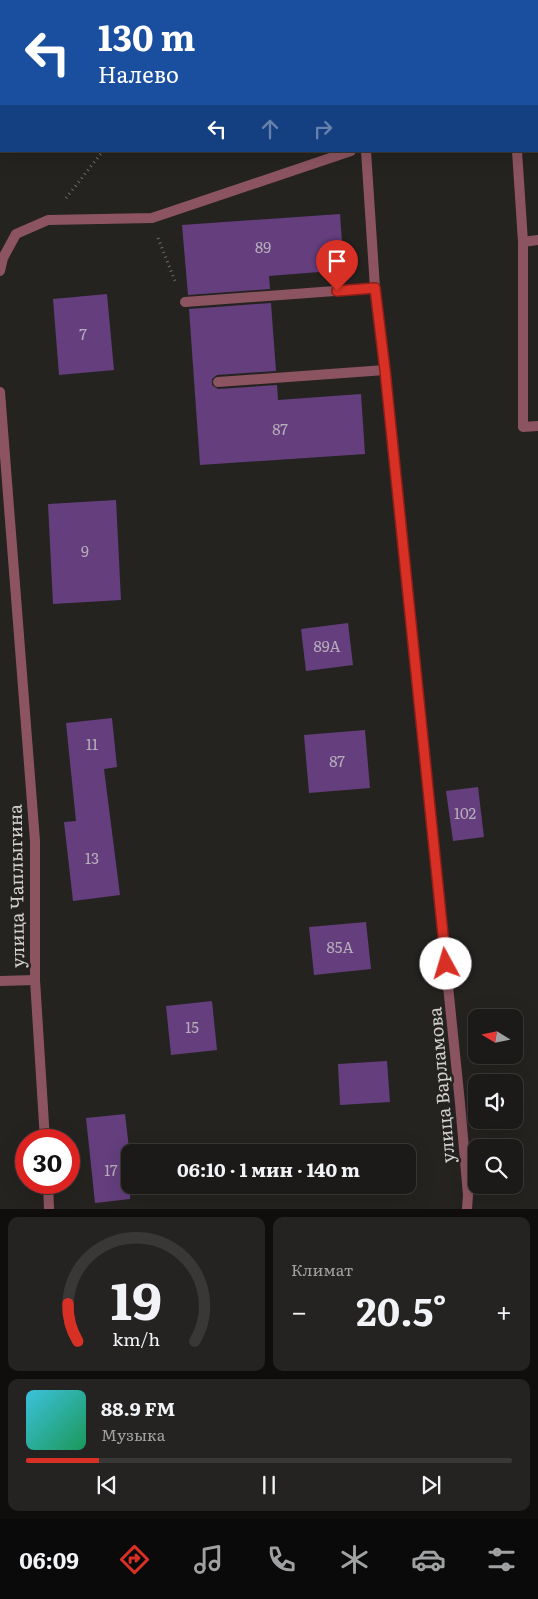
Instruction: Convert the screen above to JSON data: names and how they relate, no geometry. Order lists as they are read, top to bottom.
{
  "streets": {
    "street": ["улица Чаплыгина", "улица Варламова"]
  },
  "house_numbers": [
    "89",
    "7",
    "87",
    "9",
    "89А",
    "11",
    "87",
    "102",
    "13",
    "85А",
    "15",
    "17"
  ],
  "north": "left",
  "page": {
    "turn": ["130 m", "Налево"],
    "limit": "30",
    "trip": "06:10 · 1 мин · 140 m",
    "tile": "Климат",
    "heat": ["−", "20.5°", "+"],
    "song": ["88.9 FM", "Музыка"],
    "tabs": "06:09",
    "gauge": ["19", "km/h"]
  }
}
